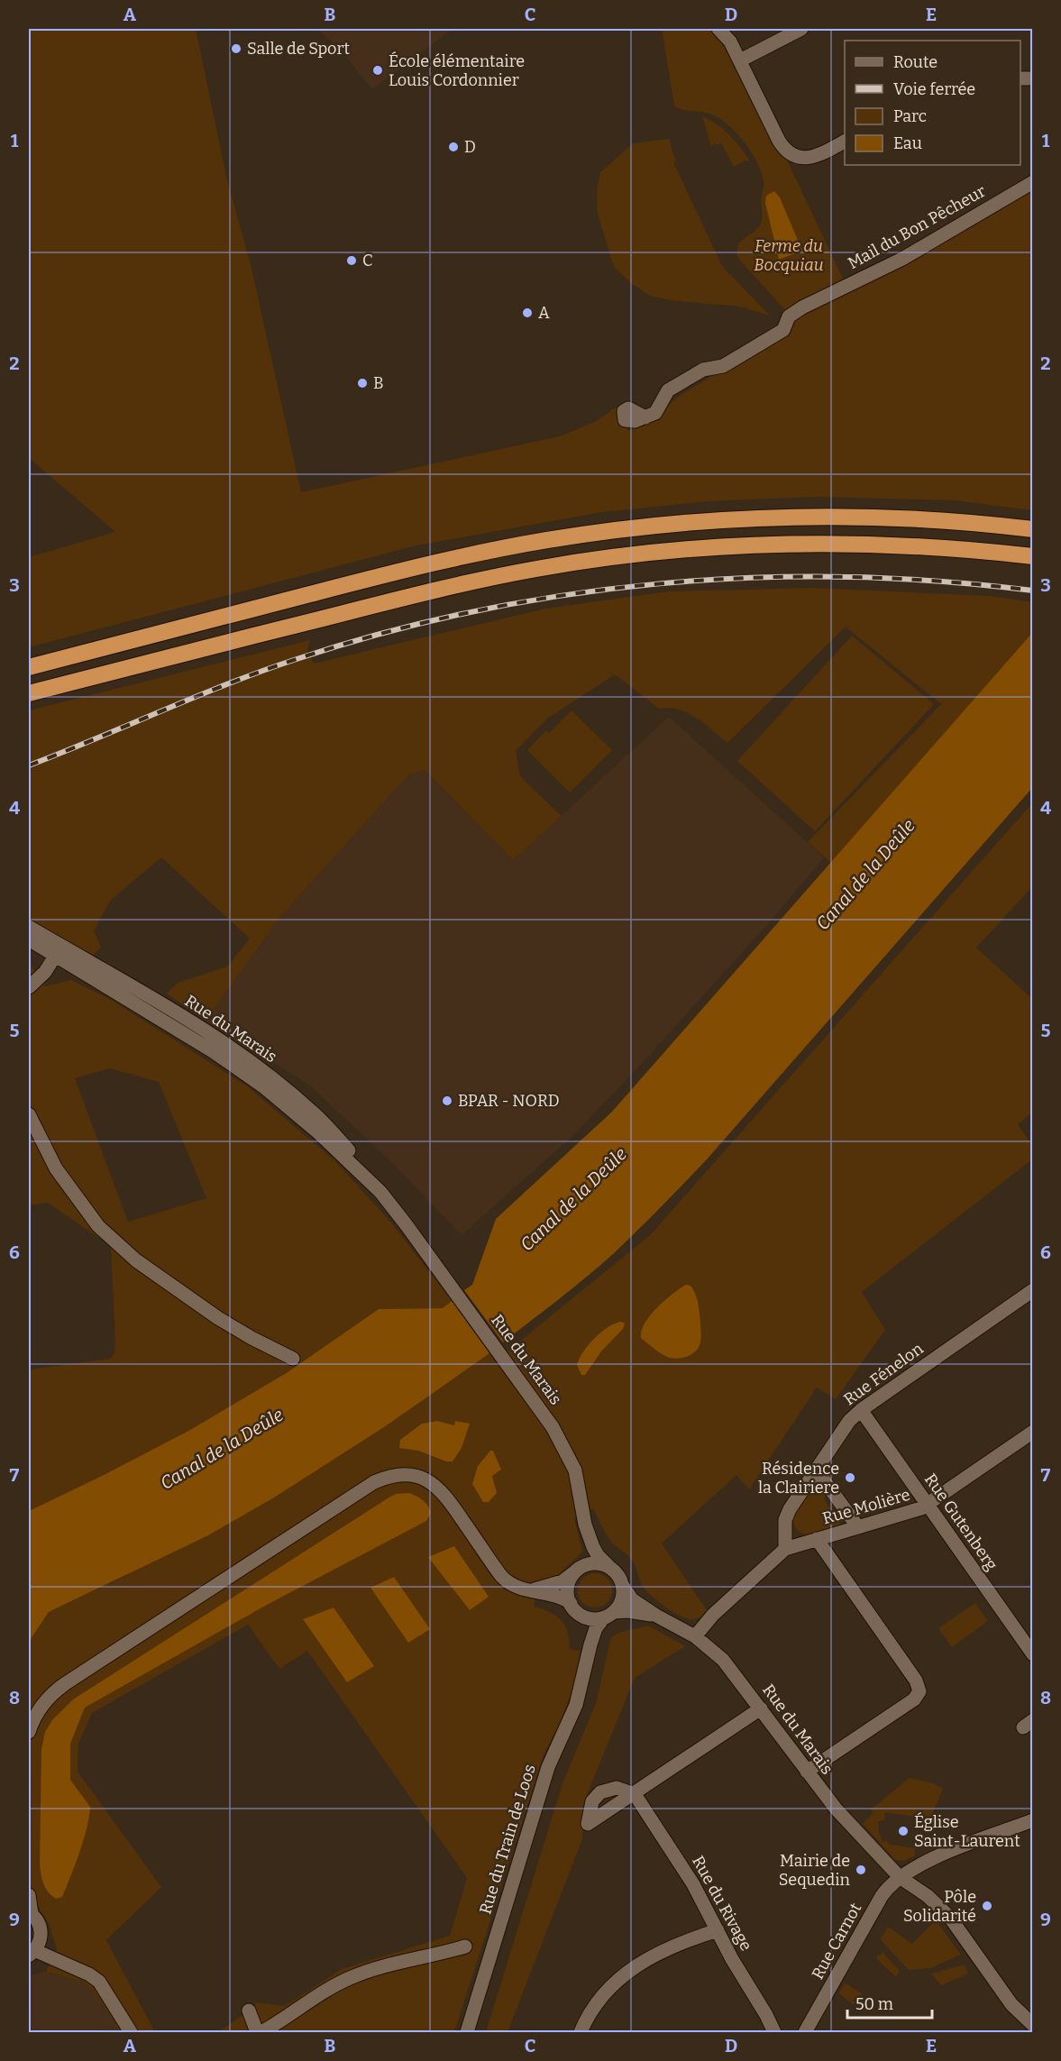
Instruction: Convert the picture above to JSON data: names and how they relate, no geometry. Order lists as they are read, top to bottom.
{
  "streets": {
    "street": [
      "Mail du Bon Pêcheur",
      "Rue du Marais",
      "Rue Fénelon",
      "Rue Molière",
      "Rue Gutenberg",
      "Rue du Train de Loos",
      "Rue du Rivage",
      "Rue Carnot"
    ]
  },
  "crossings": [
    ["Rue du Marais", "Rue du Train de Loos"],
    ["Rue du Marais", "Rue du Rivage"],
    ["Rue du Marais", "Rue Carnot"],
    ["Rue Fénelon", "Rue Molière"],
    ["Rue Fénelon", "Rue Gutenberg"],
    ["Rue Molière", "Rue Gutenberg"]
  ],
  "water": ["Canal de la Deûle"],
  "parks": ["Ferme du Bocquiau"],
  "places": [
    "Salle de Sport",
    "École élémentaire Louis Cordonnier",
    "D",
    "C",
    "A",
    "B",
    "BPAR - NORD",
    "Résidence la Clairiere",
    "Église Saint-Laurent",
    "Mairie de Sequedin",
    "Pôle Solidarité"
  ],
  "legend": [
    "Route",
    "Voie ferrée",
    "Parc",
    "Eau"
  ],
  "scale_bar": "50 m",
  "grid": {
    "columns": [
      "A",
      "B",
      "C",
      "D",
      "E"
    ],
    "rows": [
      "1",
      "2",
      "3",
      "4",
      "5",
      "6",
      "7",
      "8",
      "9"
    ]
  }
}
